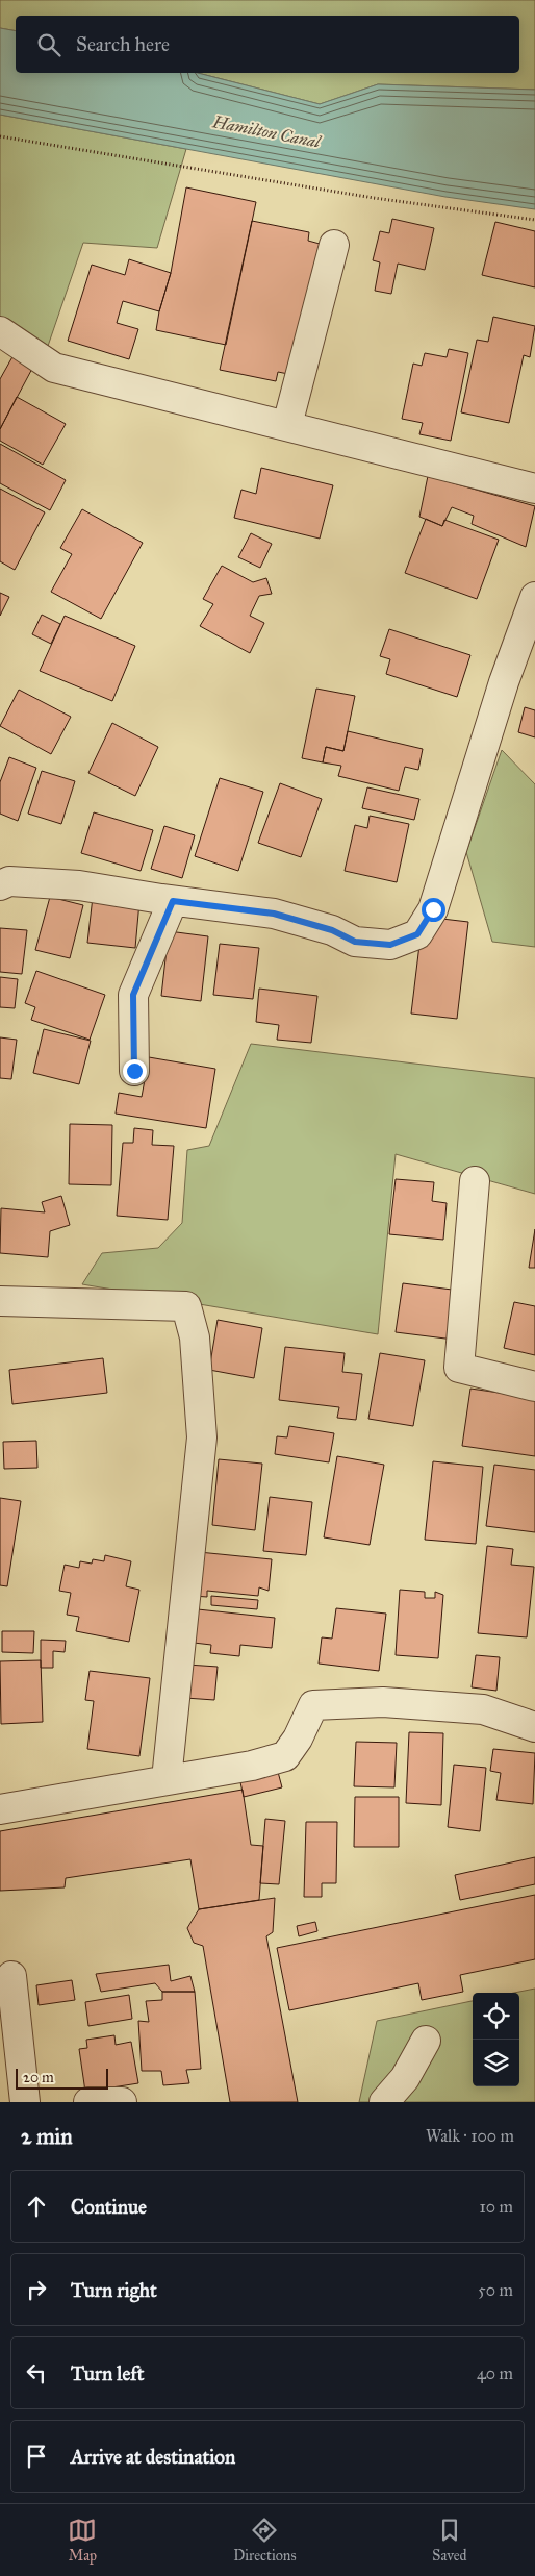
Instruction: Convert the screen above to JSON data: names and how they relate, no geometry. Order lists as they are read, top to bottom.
{
  "water": ["Hamilton Canal"],
  "scale_bar": "20 m",
  "page": {
    "search": "Search here",
    "scale": "20 m",
    "heading": ["2 min", "Walk · 100 m"],
    "list": [
      ["Continue", "10 m"],
      ["Turn right", "50 m"],
      ["Turn left", "40 m"],
      "Arrive at destination"
    ],
    "nav": ["Map", "Directions", "Saved"]
  }
}
